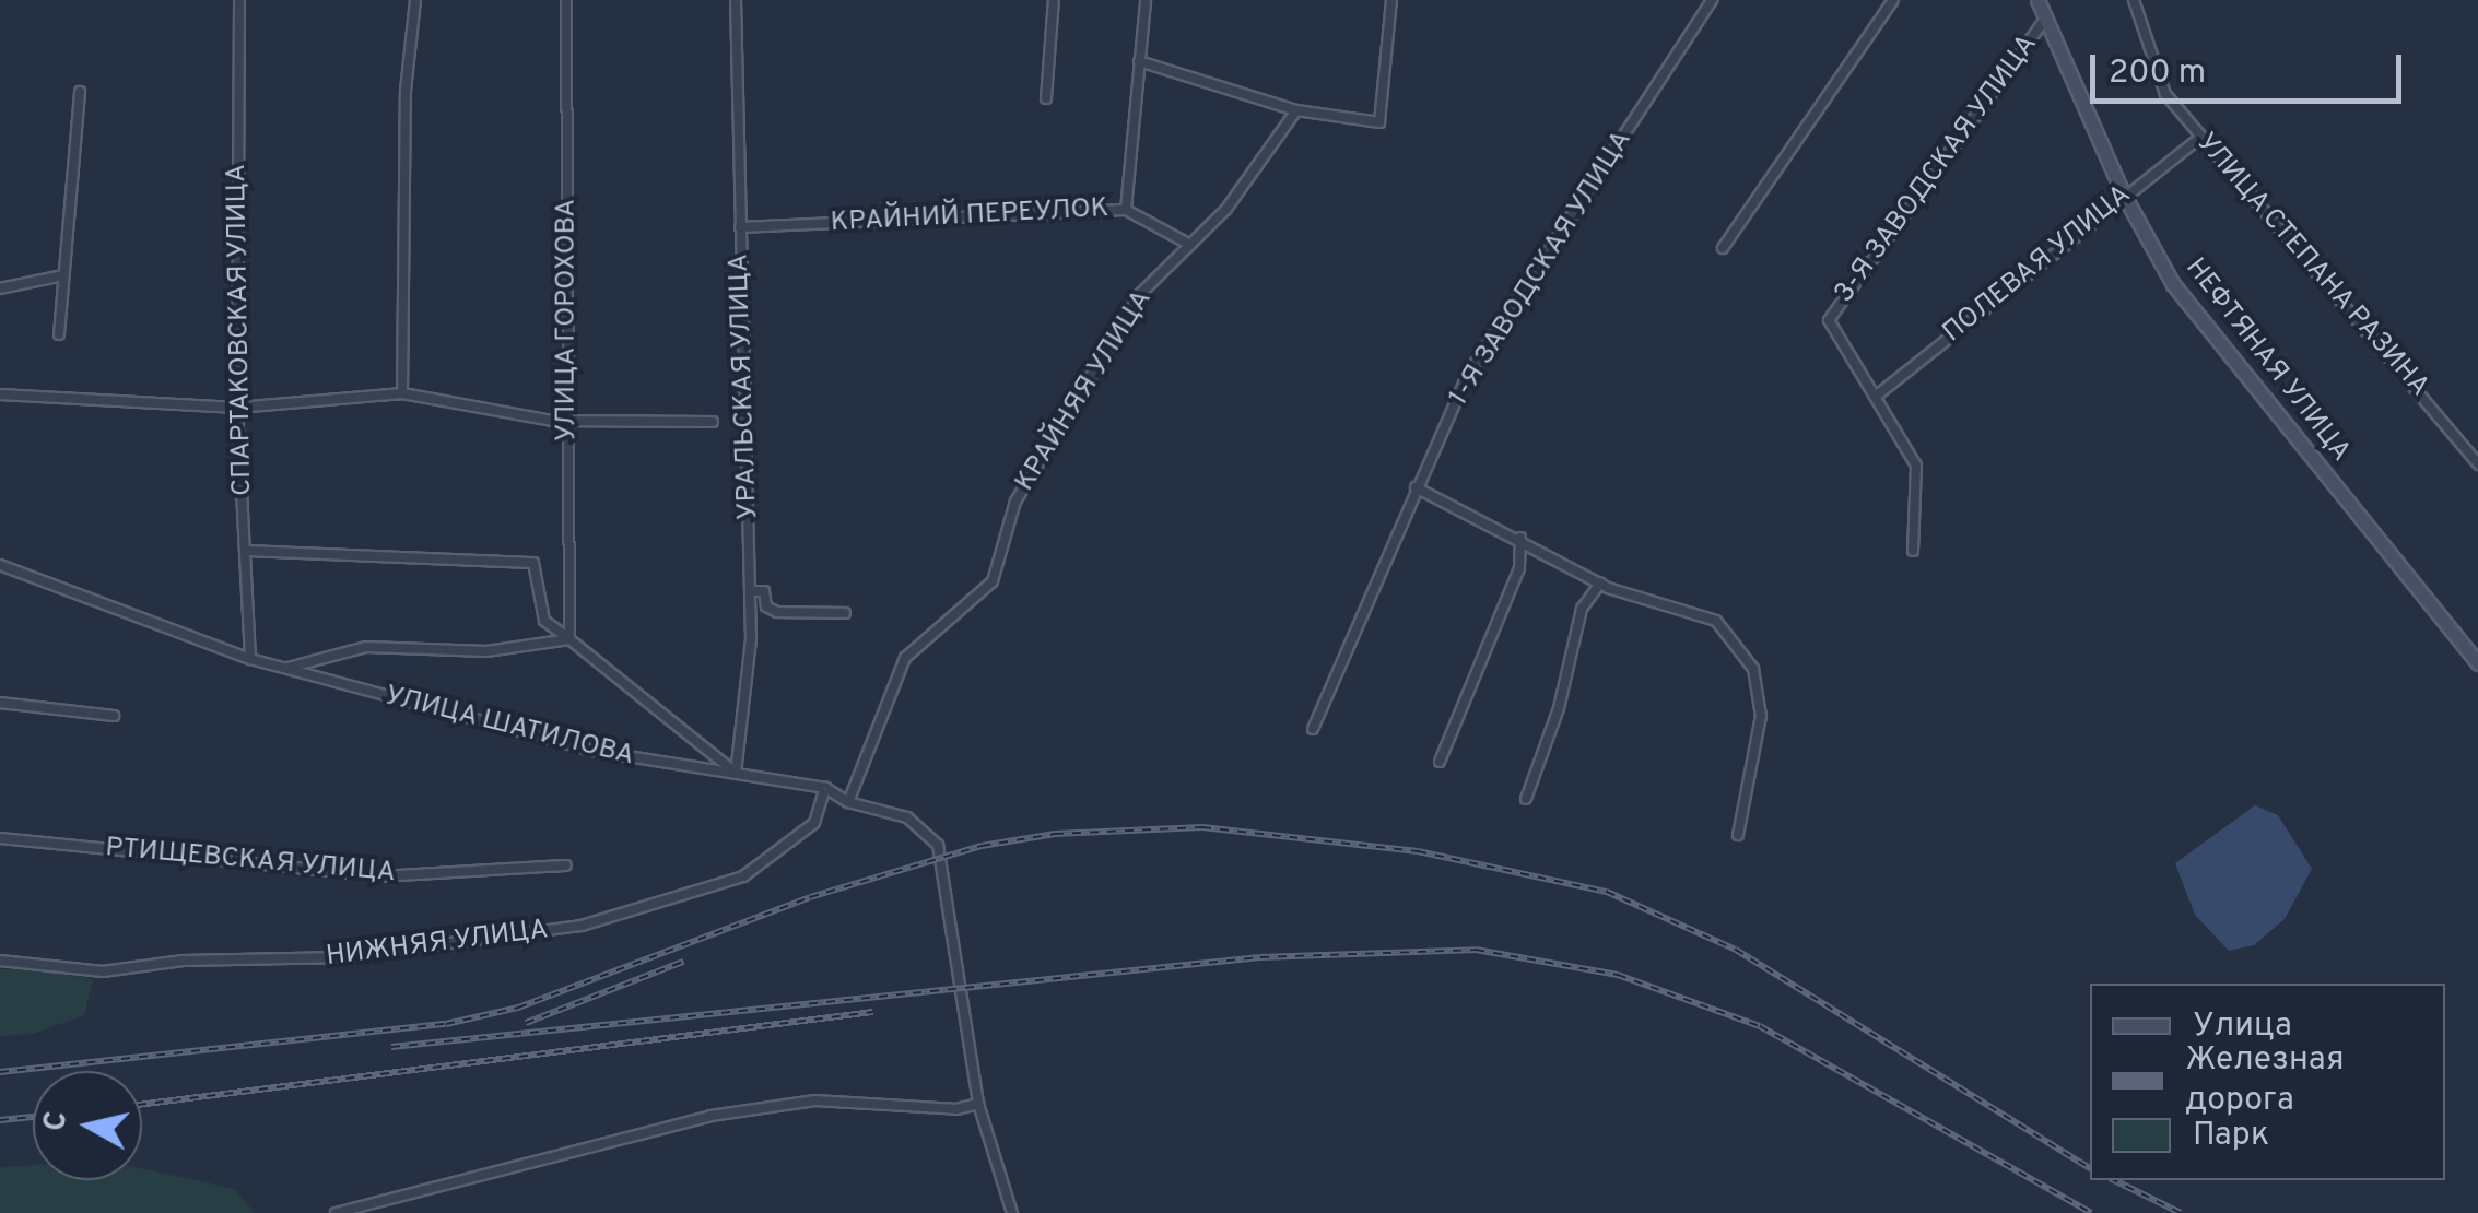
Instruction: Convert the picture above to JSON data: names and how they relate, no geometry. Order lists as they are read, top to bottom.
{
  "streets": {
    "main road": ["НЕФТЯНАЯ УЛИЦА"],
    "street": [
      "3-Я ЗАВОДСКАЯ УЛИЦА",
      "КРАЙНИЙ ПЕРЕУЛОК",
      "ПОЛЕВАЯ УЛИЦА",
      "УЛИЦА СТЕПАНА РАЗИНА",
      "1-Я ЗАВОДСКАЯ УЛИЦА",
      "УЛИЦА ГОРОХОВА",
      "СПАРТАКОВСКАЯ УЛИЦА",
      "УРАЛЬСКАЯ УЛИЦА",
      "КРАЙНЯЯ УЛИЦА",
      "УЛИЦА ШАТИЛОВА",
      "РТИЩЕВСКАЯ УЛИЦА",
      "НИЖНЯЯ УЛИЦА"
    ]
  },
  "crossings": [
    ["3-Я ЗАВОДСКАЯ УЛИЦА", "ПОЛЕВАЯ УЛИЦА"],
    ["3-Я ЗАВОДСКАЯ УЛИЦА", "НЕФТЯНАЯ УЛИЦА"],
    ["КРАЙНИЙ ПЕРЕУЛОК", "УРАЛЬСКАЯ УЛИЦА"],
    ["КРАЙНИЙ ПЕРЕУЛОК", "КРАЙНЯЯ УЛИЦА"],
    ["ПОЛЕВАЯ УЛИЦА", "УЛИЦА СТЕПАНА РАЗИНА"],
    ["ПОЛЕВАЯ УЛИЦА", "НЕФТЯНАЯ УЛИЦА"],
    ["УЛИЦА ГОРОХОВА", "УЛИЦА ШАТИЛОВА"],
    ["СПАРТАКОВСКАЯ УЛИЦА", "УЛИЦА ШАТИЛОВА"],
    ["УРАЛЬСКАЯ УЛИЦА", "УЛИЦА ШАТИЛОВА"],
    ["УЛИЦА ШАТИЛОВА", "НИЖНЯЯ УЛИЦА"]
  ],
  "legend": ["Улица", "Железная дорога", "Парк"],
  "scale_bar": "200 m",
  "north": "left"
}
